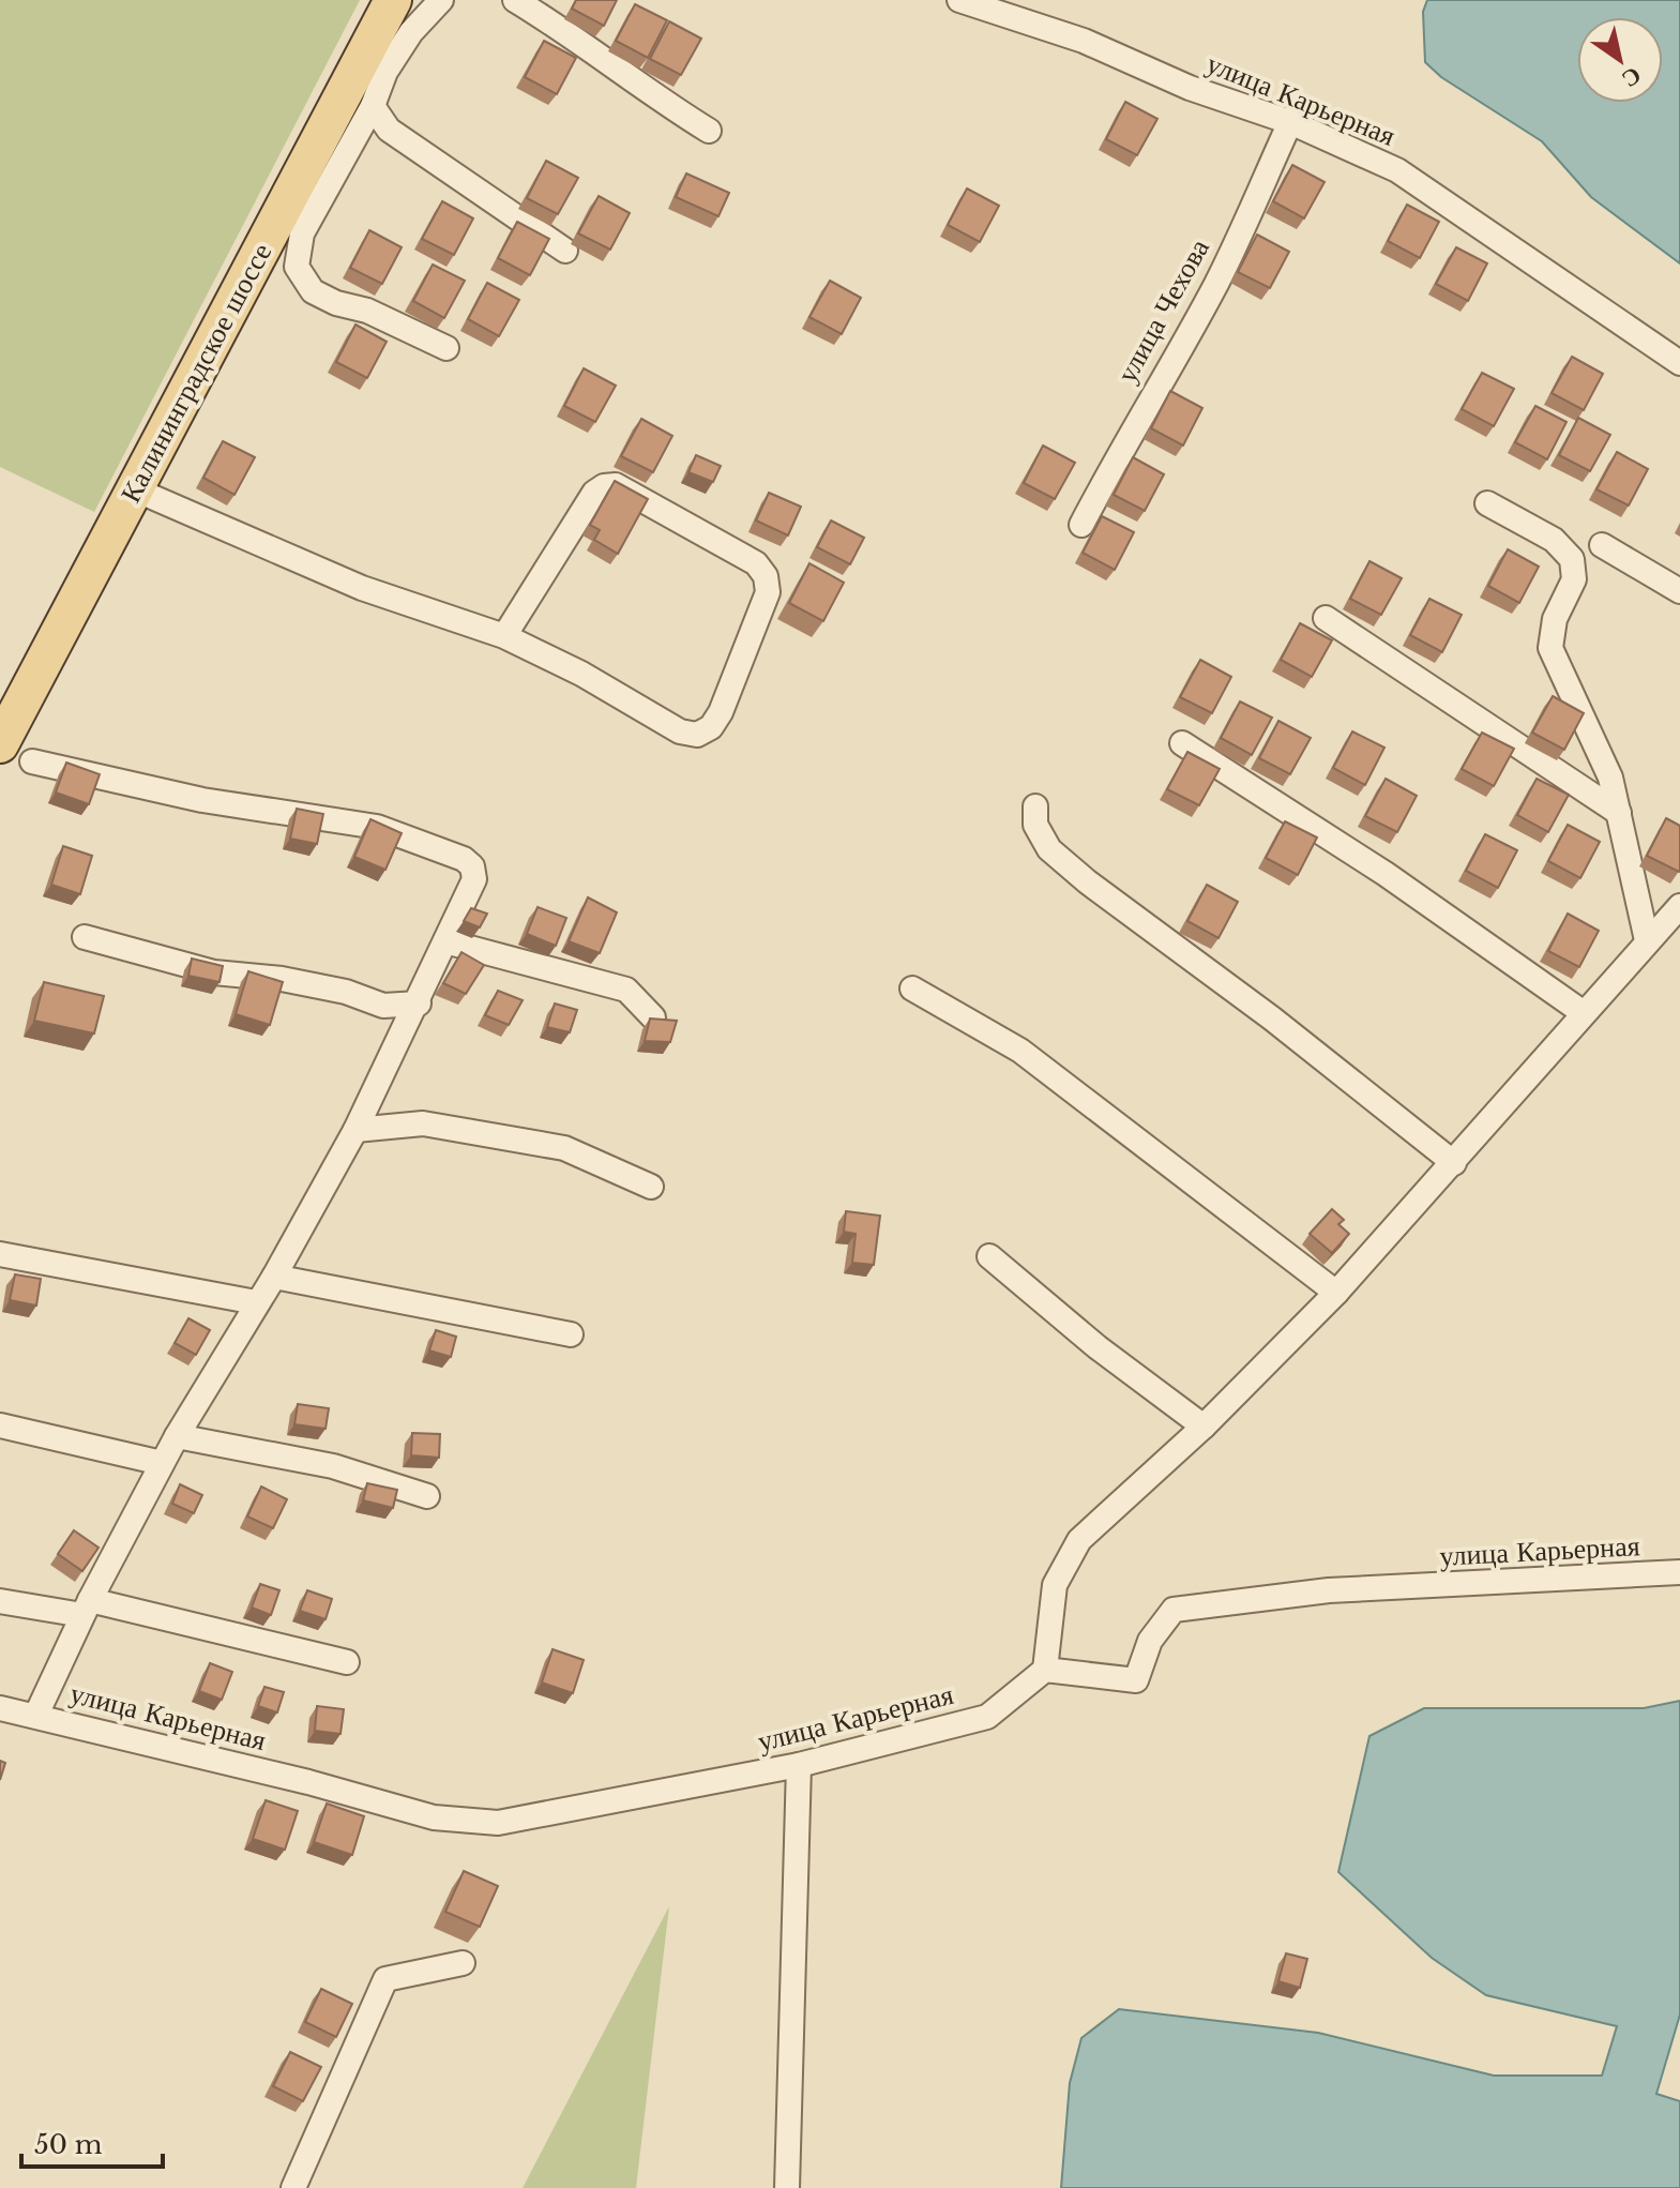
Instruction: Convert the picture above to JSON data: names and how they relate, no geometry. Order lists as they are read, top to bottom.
{
  "streets": {
    "main road": ["Калининградское шоссе"],
    "street": ["улица Карьерная", "улица Чехова"]
  },
  "crossings": [
    ["улица Карьерная", "улица Чехова"]
  ],
  "scale_bar": "50 m",
  "north": "bottom right"
}
